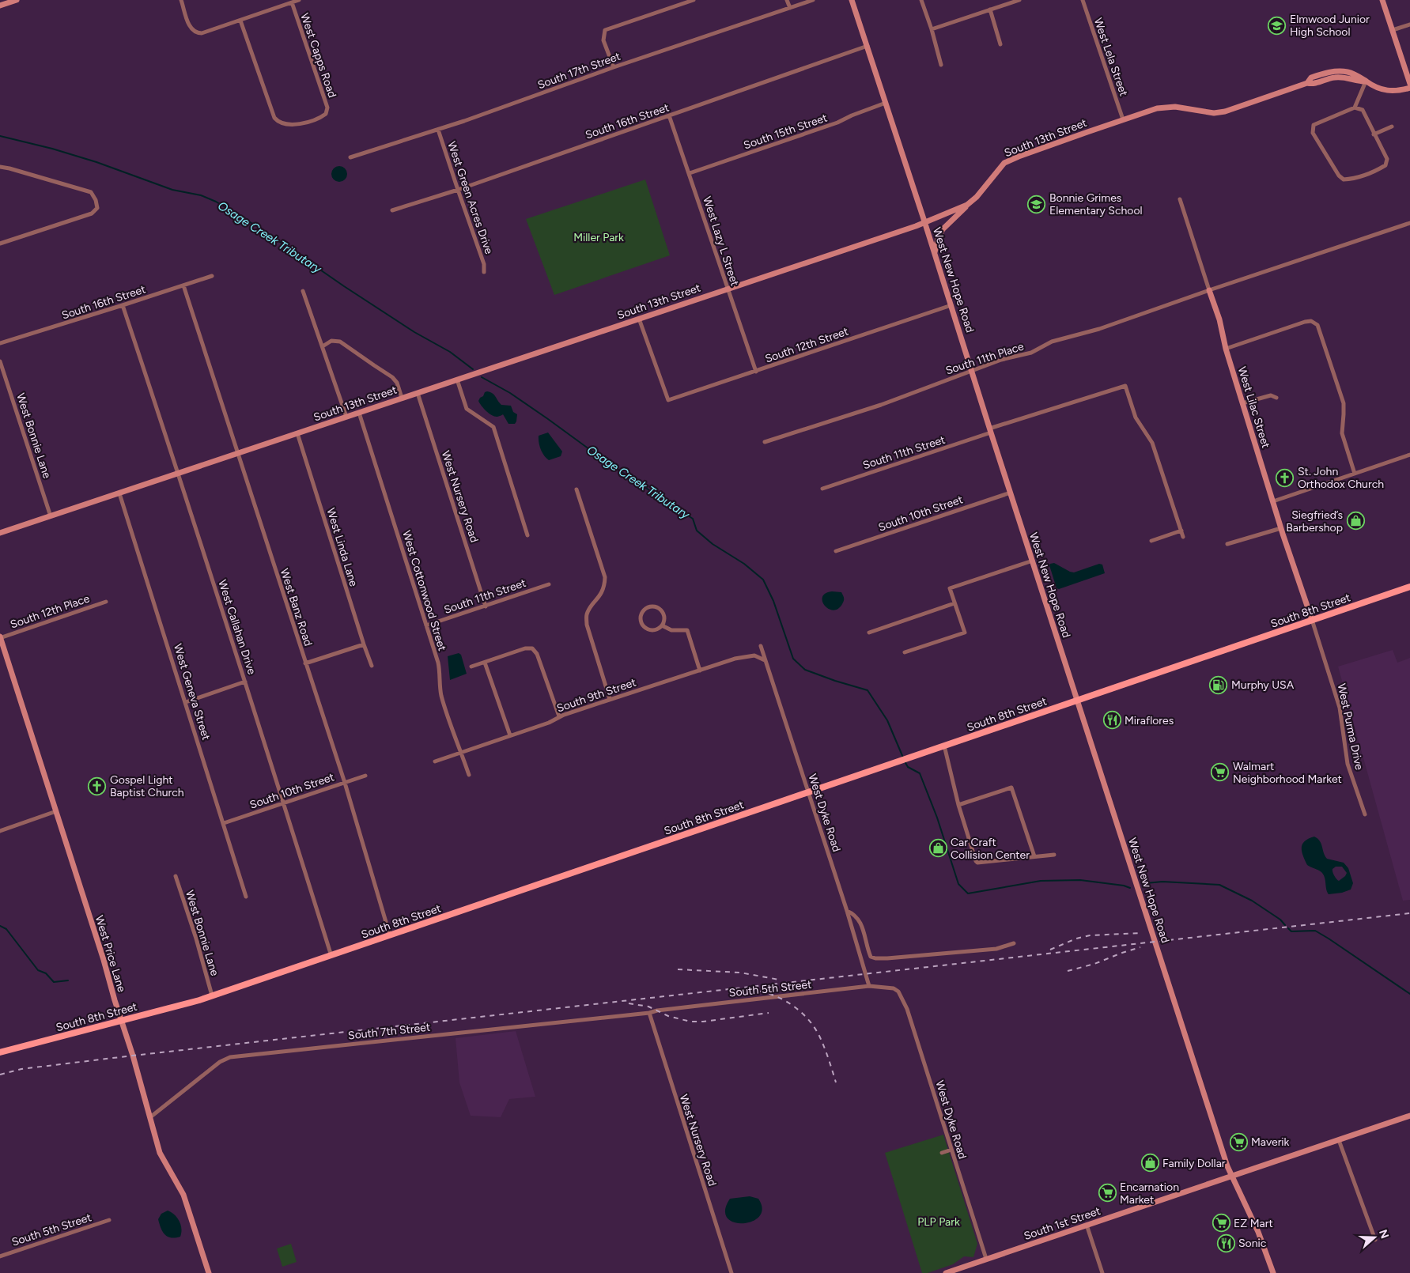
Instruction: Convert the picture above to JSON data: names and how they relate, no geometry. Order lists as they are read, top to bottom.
{
  "streets": {
    "main road": ["South 8th Street"],
    "street": [
      "West Capps Road",
      "West Lela Street",
      "South 17th Street",
      "South 16th Street",
      "South 15th Street",
      "South 13th Street",
      "West Green Acres Drive",
      "West Lazy L Street",
      "West New Hope Road",
      "South 12th Street",
      "South 11th Place",
      "West Lilac Street",
      "West Bonnie Lane",
      "South 11th Street",
      "West Nursery Road",
      "South 10th Street",
      "West Linda Lane",
      "West Cottonwood Street",
      "West Banz Road",
      "South 12th Place",
      "West Callahan Drive",
      "West Geneva Street",
      "South 9th Street",
      "West Purma Drive",
      "West Dyke Road",
      "West Price Lane",
      "South 5th Street",
      "South 7th Street",
      "South 1st Street"
    ]
  },
  "crossings": [
    ["West Lela Street", "South 13th Street"],
    ["South 17th Street", "West Green Acres Drive"],
    ["South 16th Street", "West Green Acres Drive"],
    ["South 16th Street", "West Lazy L Street"],
    ["South 16th Street", "West New Hope Road"],
    ["South 16th Street", "West Banz Road"],
    ["South 16th Street", "West Callahan Drive"],
    ["South 15th Street", "West Lazy L Street"],
    ["South 15th Street", "West New Hope Road"],
    ["South 13th Street", "West Lazy L Street"],
    ["South 13th Street", "West New Hope Road"],
    ["South 13th Street", "South 12th Street"],
    ["South 13th Street", "West Bonnie Lane"],
    ["South 13th Street", "West Nursery Road"],
    ["South 13th Street", "West Linda Lane"],
    ["South 13th Street", "West Cottonwood Street"],
    ["South 13th Street", "West Banz Road"],
    ["South 13th Street", "West Callahan Drive"],
    ["South 13th Street", "West Geneva Street"],
    ["West Lazy L Street", "South 12th Street"],
    ["West New Hope Road", "South 12th Street"],
    ["West New Hope Road", "South 11th Place"],
    ["West New Hope Road", "South 11th Street"],
    ["West New Hope Road", "South 10th Street"],
    ["West New Hope Road", "South 8th Street"],
    ["West New Hope Road", "South 1st Street"],
    ["South 11th Place", "West Lilac Street"],
    ["West Lilac Street", "South 8th Street"],
    ["West Lilac Street", "West Purma Drive"],
    ["West Bonnie Lane", "South 8th Street"],
    ["South 11th Street", "West Nursery Road"],
    ["South 11th Street", "West Cottonwood Street"],
    ["West Nursery Road", "South 5th Street"],
    ["West Nursery Road", "South 7th Street"],
    ["South 10th Street", "West Banz Road"],
    ["South 10th Street", "West Callahan Drive"],
    ["South 10th Street", "West Geneva Street"],
    ["West Cottonwood Street", "South 9th Street"],
    ["West Banz Road", "South 8th Street"],
    ["South 8th Street", "West Callahan Drive"],
    ["South 8th Street", "West Purma Drive"],
    ["South 8th Street", "West Dyke Road"],
    ["South 8th Street", "West Price Lane"],
    ["South 12th Place", "West Price Lane"],
    ["South 9th Street", "West Dyke Road"],
    ["West Dyke Road", "South 5th Street"],
    ["West Dyke Road", "South 1st Street"],
    ["West Price Lane", "South 7th Street"],
    ["South 5th Street", "South 7th Street"]
  ],
  "water": ["Osage Creek Tributary"],
  "parks": ["Miller Park", "PLP Park"],
  "places": {
    "school or university": ["Elmwood Junior High School", "Bonnie Grimes Elementary School"],
    "church": ["St. John Orthodox Church", "Gospel Light Baptist Church"],
    "shop": ["Siegfried’s Barbershop", "Car Craft Collision Center", "Family Dollar"],
    "fuel station": ["Murphy USA"],
    "restaurant": ["Miraflores", "Sonic"],
    "supermarket": [
      "Walmart Neighborhood Market",
      "Maverik",
      "Encarnation Market",
      "EZ Mart"
    ]
  },
  "north": "right"
}
